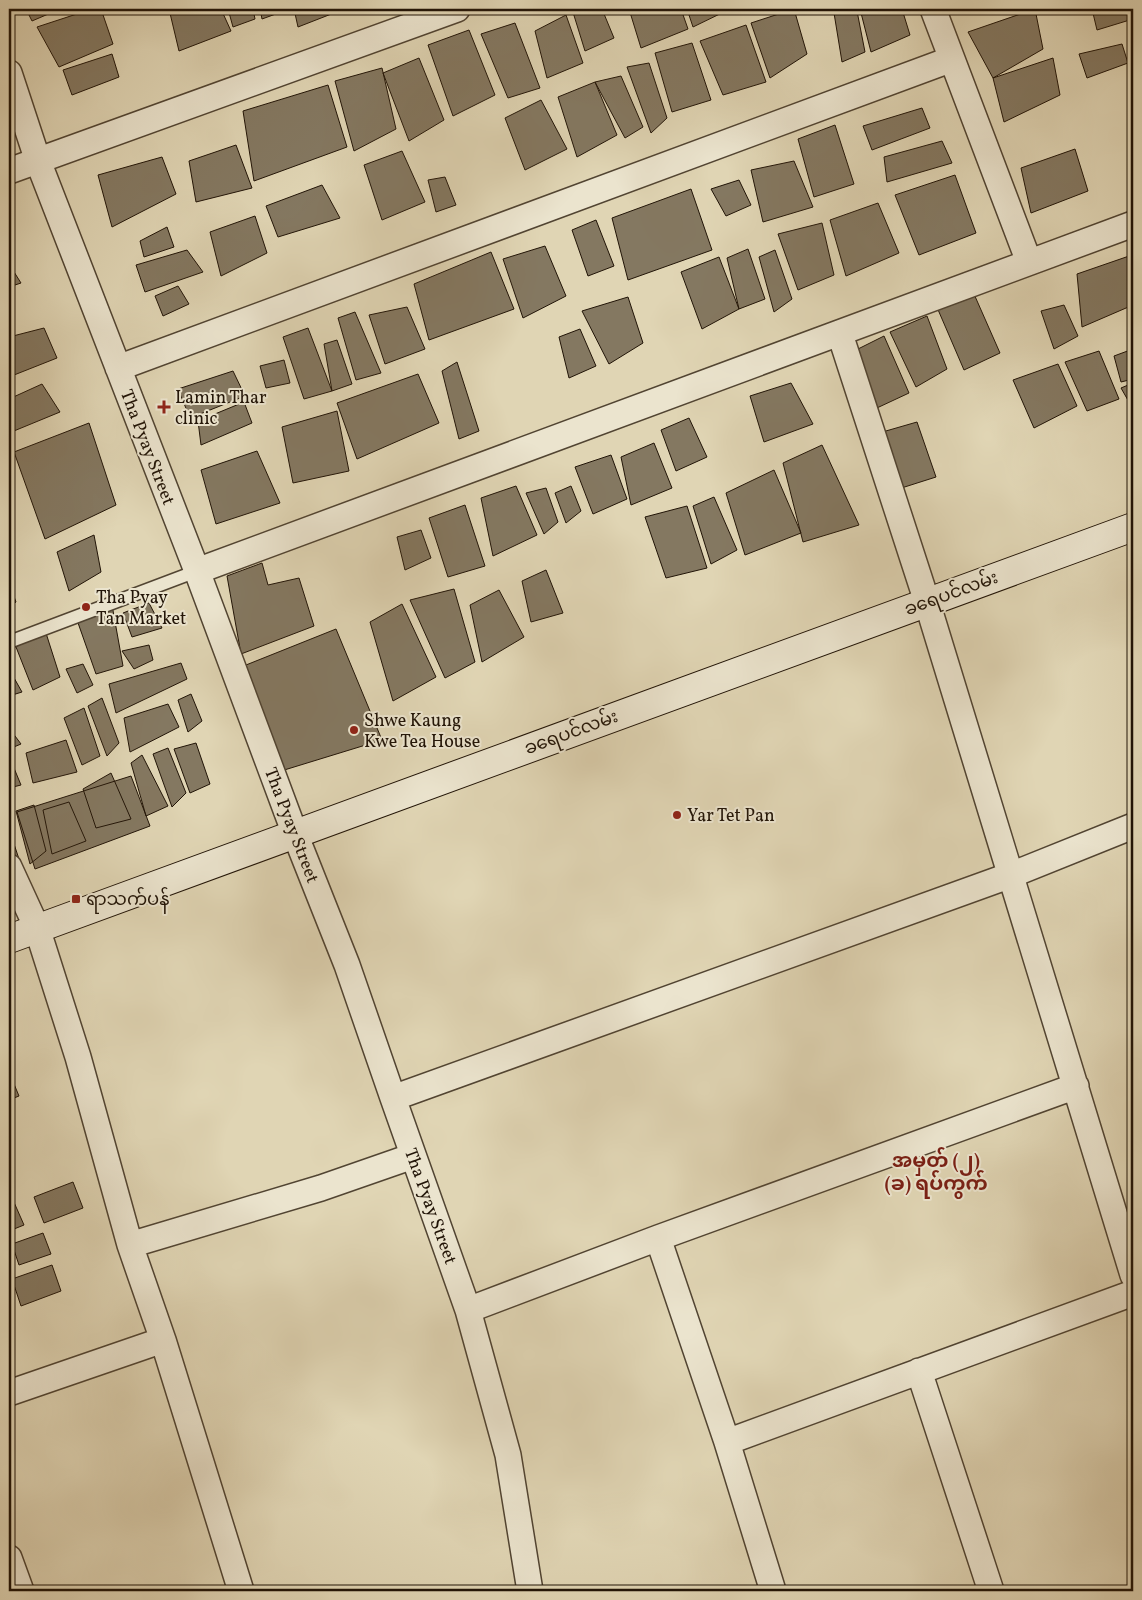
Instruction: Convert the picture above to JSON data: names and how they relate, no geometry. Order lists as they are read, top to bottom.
{
  "streets": {
    "main road": ["ခရေပင်လမ်း"],
    "street": ["Tha Pyay Street"]
  },
  "crossings": [
    ["Tha Pyay Street", "ခရေပင်လမ်း"]
  ],
  "districts": ["အမှတ် (၂) (ခ) ရပ်ကွက်"],
  "places": {
    "health": ["Lamin Thar clinic"],
    "other": ["Tha Pyay Tan Market", "Shwe Kaung Kwe Tea House", "Yar Tet Pan"],
    "transit": ["ရာသက်ပန်"]
  }
}
